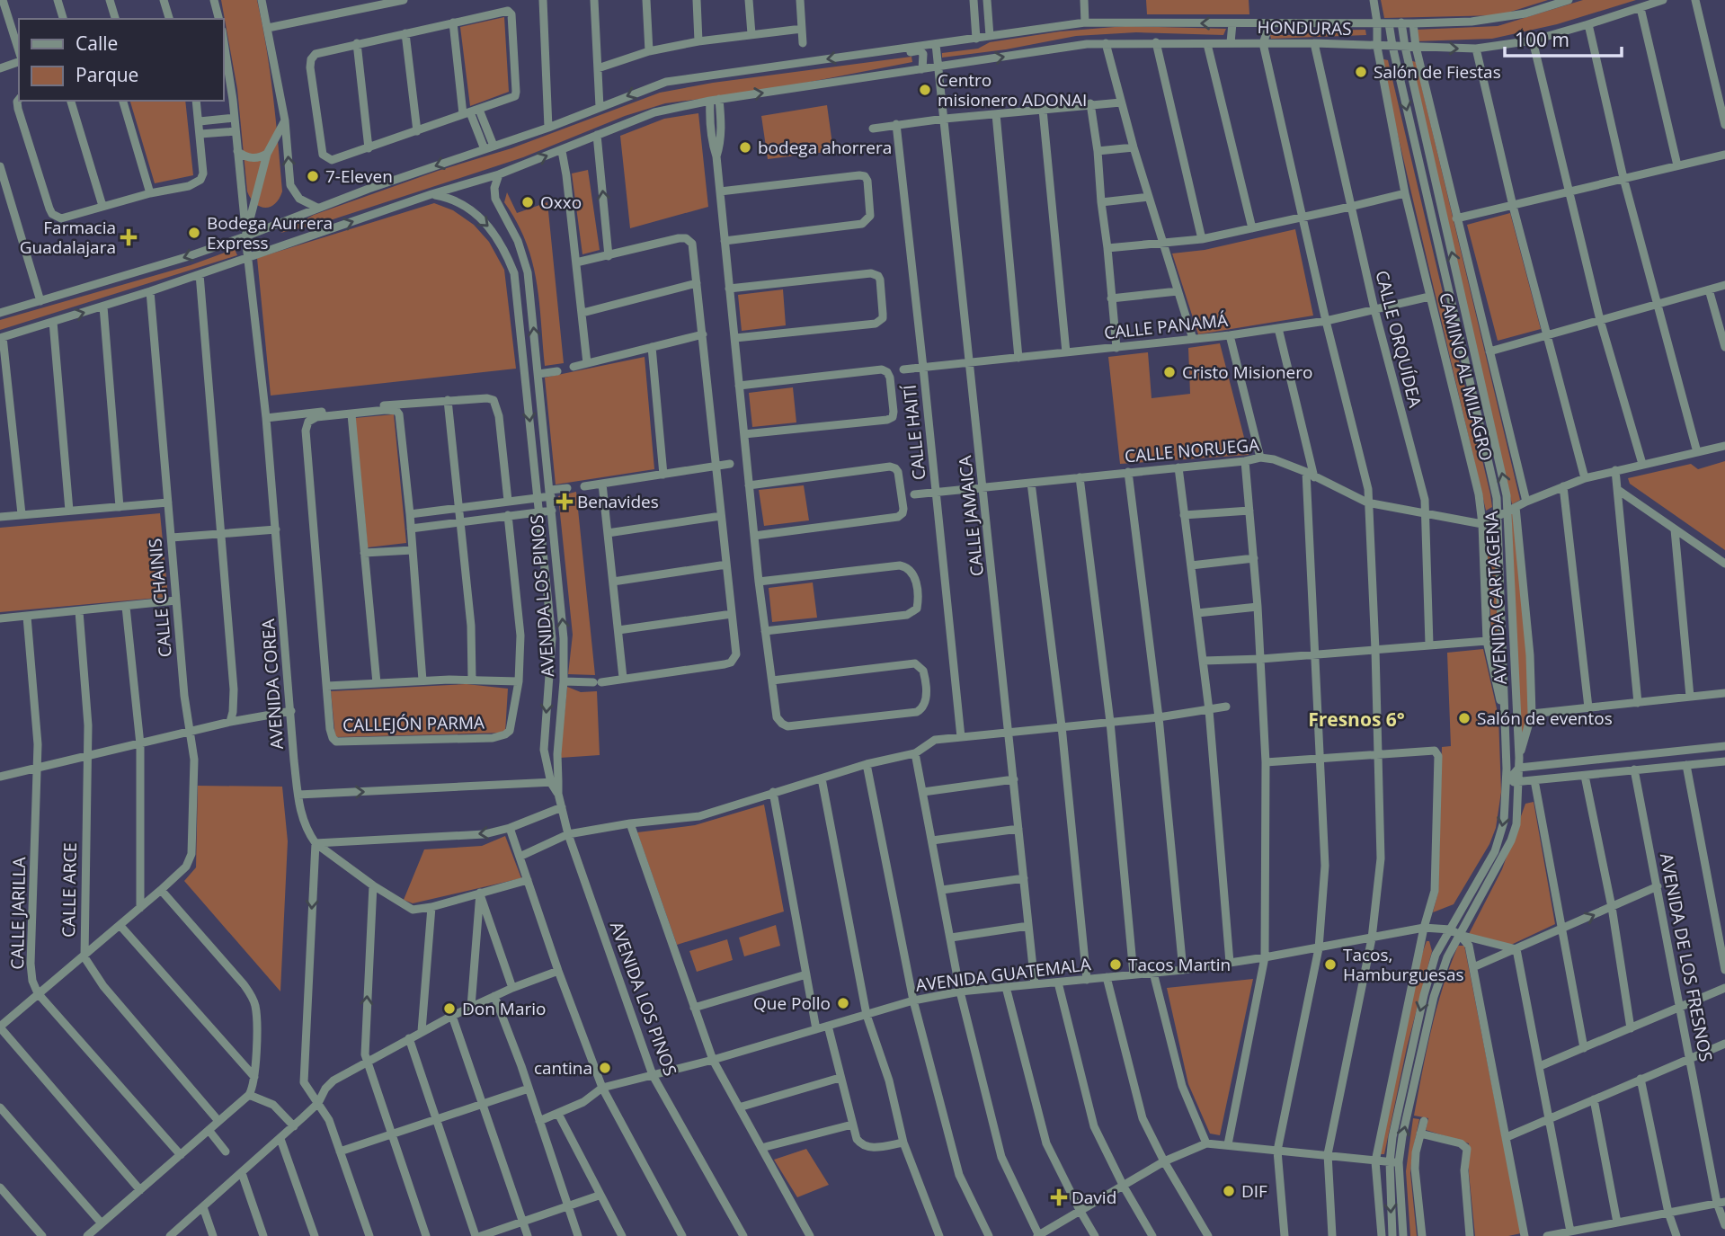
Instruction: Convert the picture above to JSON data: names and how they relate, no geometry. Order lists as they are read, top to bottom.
{
  "streets": {
    "street": [
      "HONDURAS",
      "CALLE PANAMÁ",
      "CALLE ORQUÍDEA",
      "CAMINO AL MILAGRO",
      "CALLE HAITÍ",
      "CALLE NORUEGA",
      "CALLE JAMAICA",
      "AVENIDA LOS PINOS",
      "CALLE CHAINIS",
      "AVENIDA CARTAGENA",
      "AVENIDA COREA",
      "CALLEJÓN PARMA",
      "CALLE ARCE",
      "CALLE JARILLA",
      "AVENIDA DE LOS FRESNOS",
      "AVENIDA GUATEMALA"
    ]
  },
  "crossings": [
    ["HONDURAS", "CALLE ORQUÍDEA"],
    ["HONDURAS", "CAMINO AL MILAGRO"],
    ["HONDURAS", "CALLE JAMAICA"],
    ["HONDURAS", "AVENIDA LOS PINOS"],
    ["HONDURAS", "CALLE CHAINIS"],
    ["HONDURAS", "AVENIDA CARTAGENA"],
    ["HONDURAS", "AVENIDA COREA"],
    ["CALLE PANAMÁ", "CALLE ORQUÍDEA"],
    ["CALLE PANAMÁ", "CAMINO AL MILAGRO"],
    ["CALLE PANAMÁ", "CALLE HAITÍ"],
    ["CALLE PANAMÁ", "CALLE JAMAICA"],
    ["CALLE ORQUÍDEA", "CALLE NORUEGA"],
    ["CAMINO AL MILAGRO", "CALLE NORUEGA"],
    ["CAMINO AL MILAGRO", "AVENIDA CARTAGENA"],
    ["CALLE HAITÍ", "CALLE NORUEGA"],
    ["CALLE NORUEGA", "CALLE JAMAICA"],
    ["CALLE JAMAICA", "AVENIDA GUATEMALA"],
    ["AVENIDA LOS PINOS", "AVENIDA GUATEMALA"],
    ["CALLE CHAINIS", "CALLE ARCE"],
    ["CALLE CHAINIS", "CALLE JARILLA"],
    ["AVENIDA CARTAGENA", "AVENIDA GUATEMALA"]
  ],
  "districts": ["Fresnos 6°"],
  "places": {
    "other": [
      "Salón de Fiestas",
      "Centro misionero ADONAI",
      "bodega ahorrera",
      "7-Eleven",
      "Oxxo",
      "Bodega Aurrera Express",
      "Cristo Misionero",
      "Salón de eventos",
      "Tacos Martin",
      "Tacos, Hamburguesas",
      "Que Pollo",
      "Don Mario",
      "cantina",
      "DIF"
    ],
    "health": ["Farmacia Guadalajara", "Benavides", "David"]
  },
  "legend": ["Calle", "Parque"],
  "scale_bar": "100 m"
}
